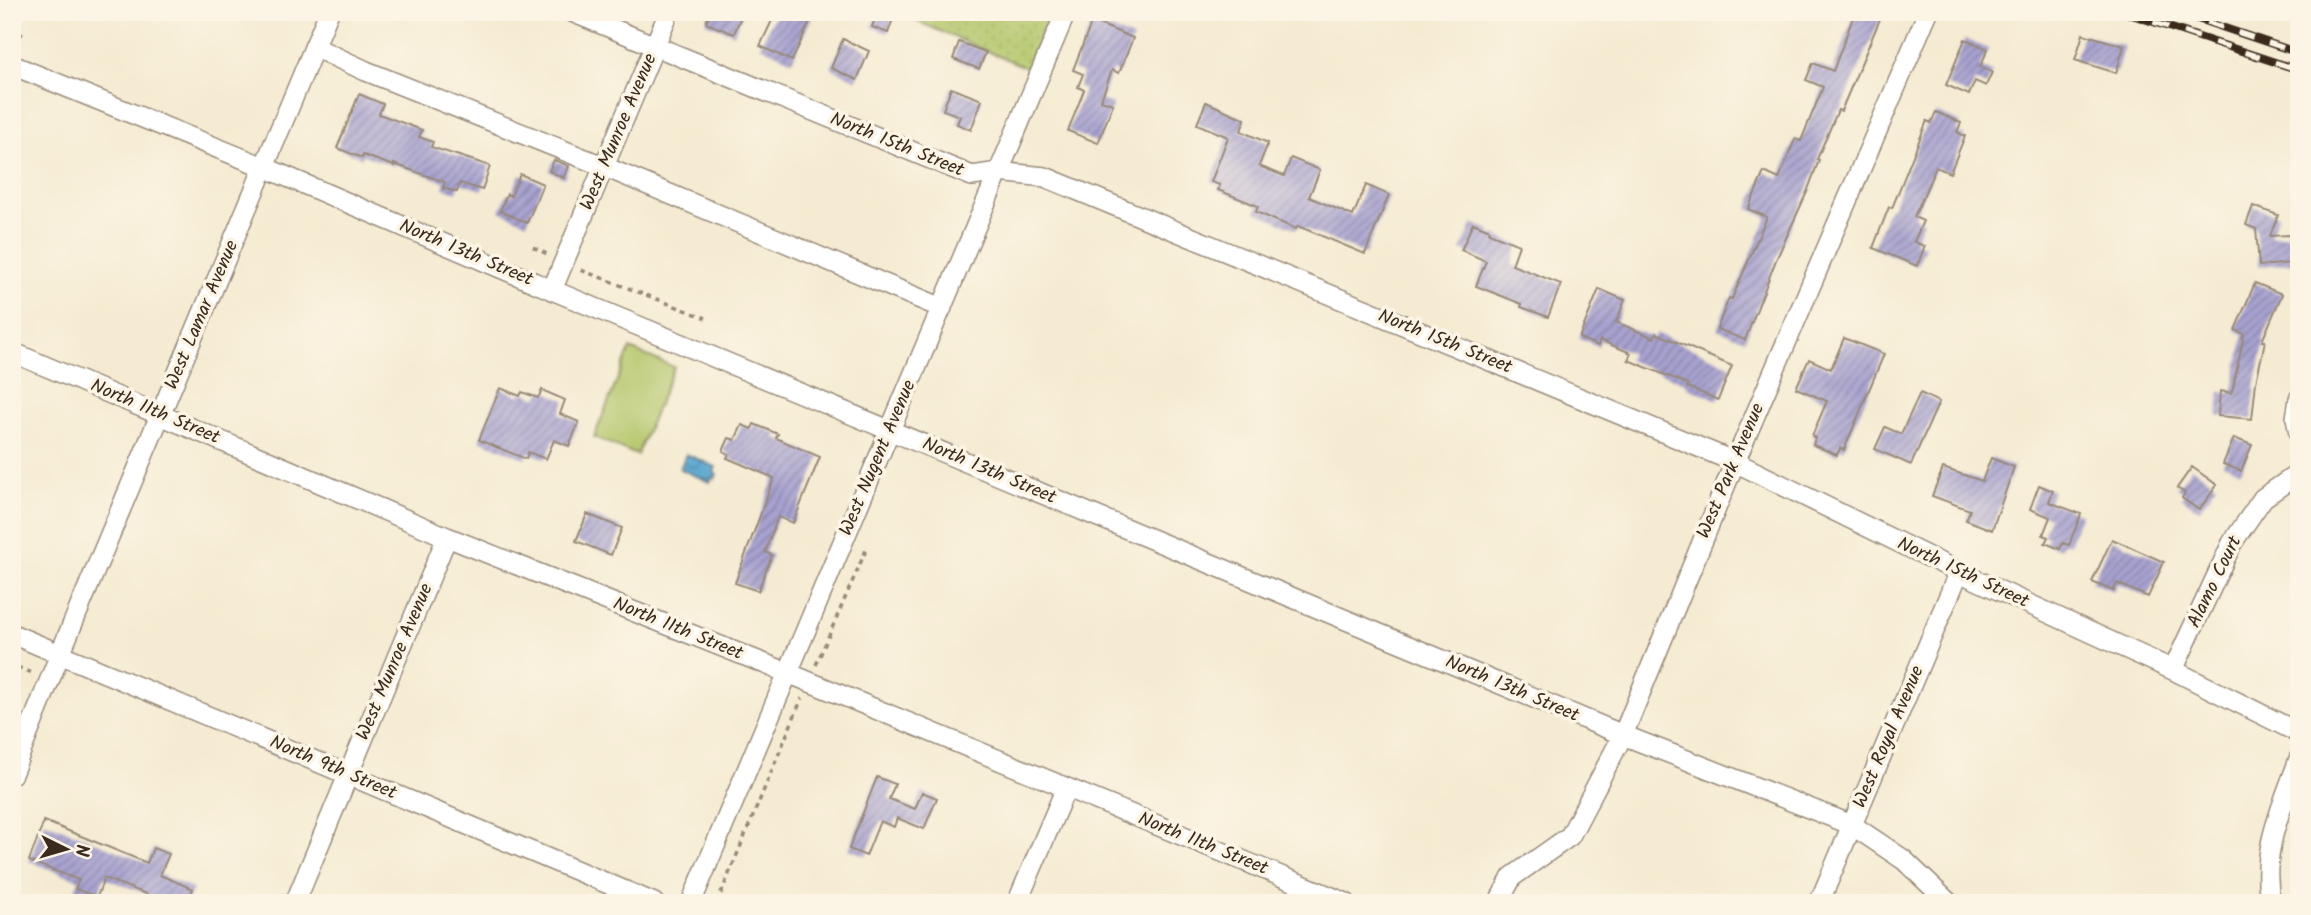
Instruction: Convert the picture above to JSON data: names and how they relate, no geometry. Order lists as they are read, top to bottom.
{
  "streets": {
    "street": [
      "West Munroe Avenue",
      "North 15th Street",
      "North 13th Street",
      "West Lamar Avenue",
      "North 11th Street",
      "West Nugent Avenue",
      "West Park Avenue",
      "Alamo Court",
      "West Royal Avenue",
      "North 9th Street"
    ]
  },
  "crossings": [
    ["West Munroe Avenue", "North 15th Street"],
    ["West Munroe Avenue", "North 13th Street"],
    ["West Munroe Avenue", "North 11th Street"],
    ["West Munroe Avenue", "North 9th Street"],
    ["North 15th Street", "West Nugent Avenue"],
    ["North 15th Street", "West Park Avenue"],
    ["North 15th Street", "Alamo Court"],
    ["North 15th Street", "West Royal Avenue"],
    ["North 13th Street", "West Lamar Avenue"],
    ["North 13th Street", "West Nugent Avenue"],
    ["North 13th Street", "West Park Avenue"],
    ["North 13th Street", "West Royal Avenue"],
    ["West Lamar Avenue", "North 11th Street"],
    ["West Lamar Avenue", "North 9th Street"],
    ["North 11th Street", "West Nugent Avenue"]
  ],
  "north": "right"
}
